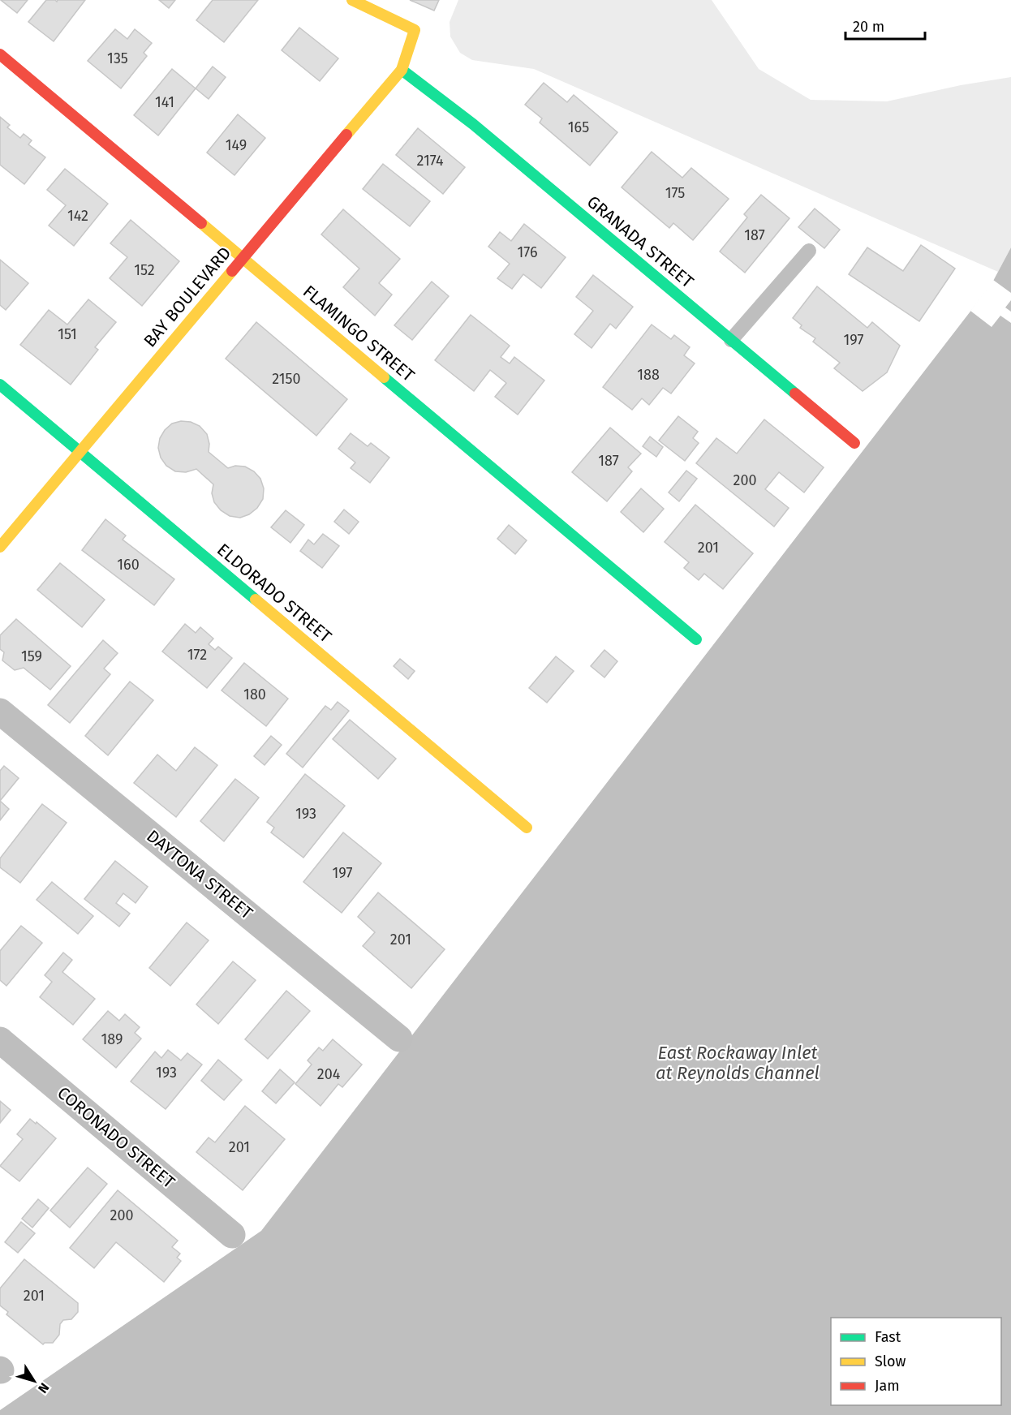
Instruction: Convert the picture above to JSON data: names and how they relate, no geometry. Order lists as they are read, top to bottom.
{
  "streets": {
    "street": [
      "GRANADA STREET",
      "BAY BOULEVARD",
      "FLAMINGO STREET",
      "ELDORADO STREET",
      "DAYTONA STREET",
      "CORONADO STREET"
    ]
  },
  "crossings": [
    ["GRANADA STREET", "BAY BOULEVARD"],
    ["BAY BOULEVARD", "FLAMINGO STREET"],
    ["BAY BOULEVARD", "ELDORADO STREET"]
  ],
  "water": ["East Rockaway Inlet at Reynolds Channel"],
  "house_numbers": [
    "135",
    "141",
    "165",
    "149",
    "2174",
    "175",
    "142",
    "187",
    "176",
    "152",
    "151",
    "197",
    "188",
    "2150",
    "187",
    "200",
    "201",
    "160",
    "172",
    "159",
    "180",
    "193",
    "197",
    "201",
    "189",
    "193",
    "204",
    "201",
    "200",
    "201"
  ],
  "legend": ["Fast", "Slow", "Jam"],
  "scale_bar": "20 m",
  "north": "bottom right"
}
